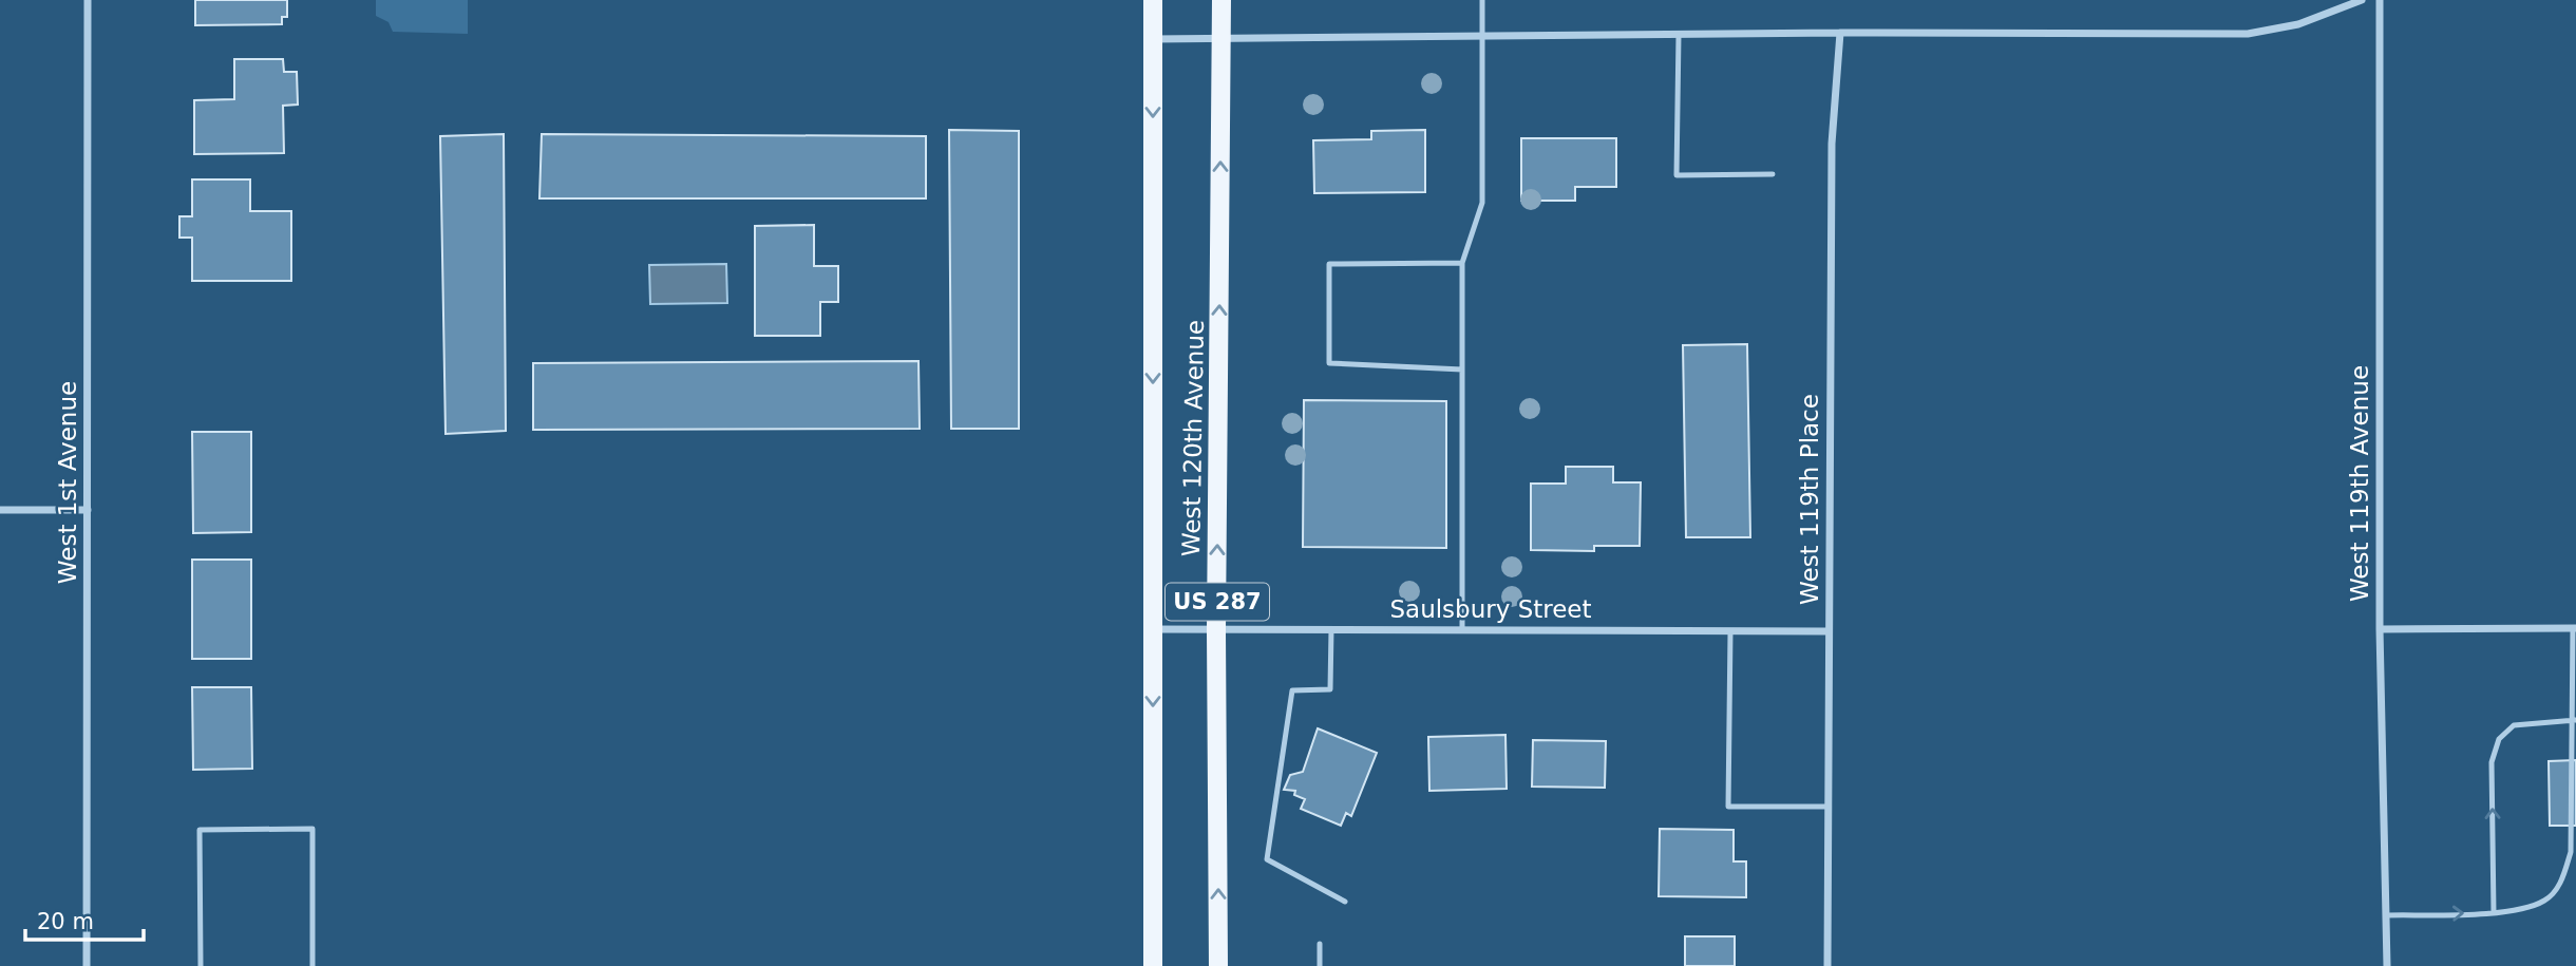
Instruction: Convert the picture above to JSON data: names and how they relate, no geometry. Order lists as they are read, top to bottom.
{
  "streets": {
    "main road": ["West 120th Avenue", "US 287"],
    "street": [
      "West 1st Avenue",
      "West 119th Avenue",
      "West 119th Place",
      "Saulsbury Street"
    ]
  },
  "crossings": [
    ["West 120th Avenue", "Saulsbury Street"],
    ["West 119th Place", "Saulsbury Street"]
  ],
  "scale_bar": "20 m"
}
